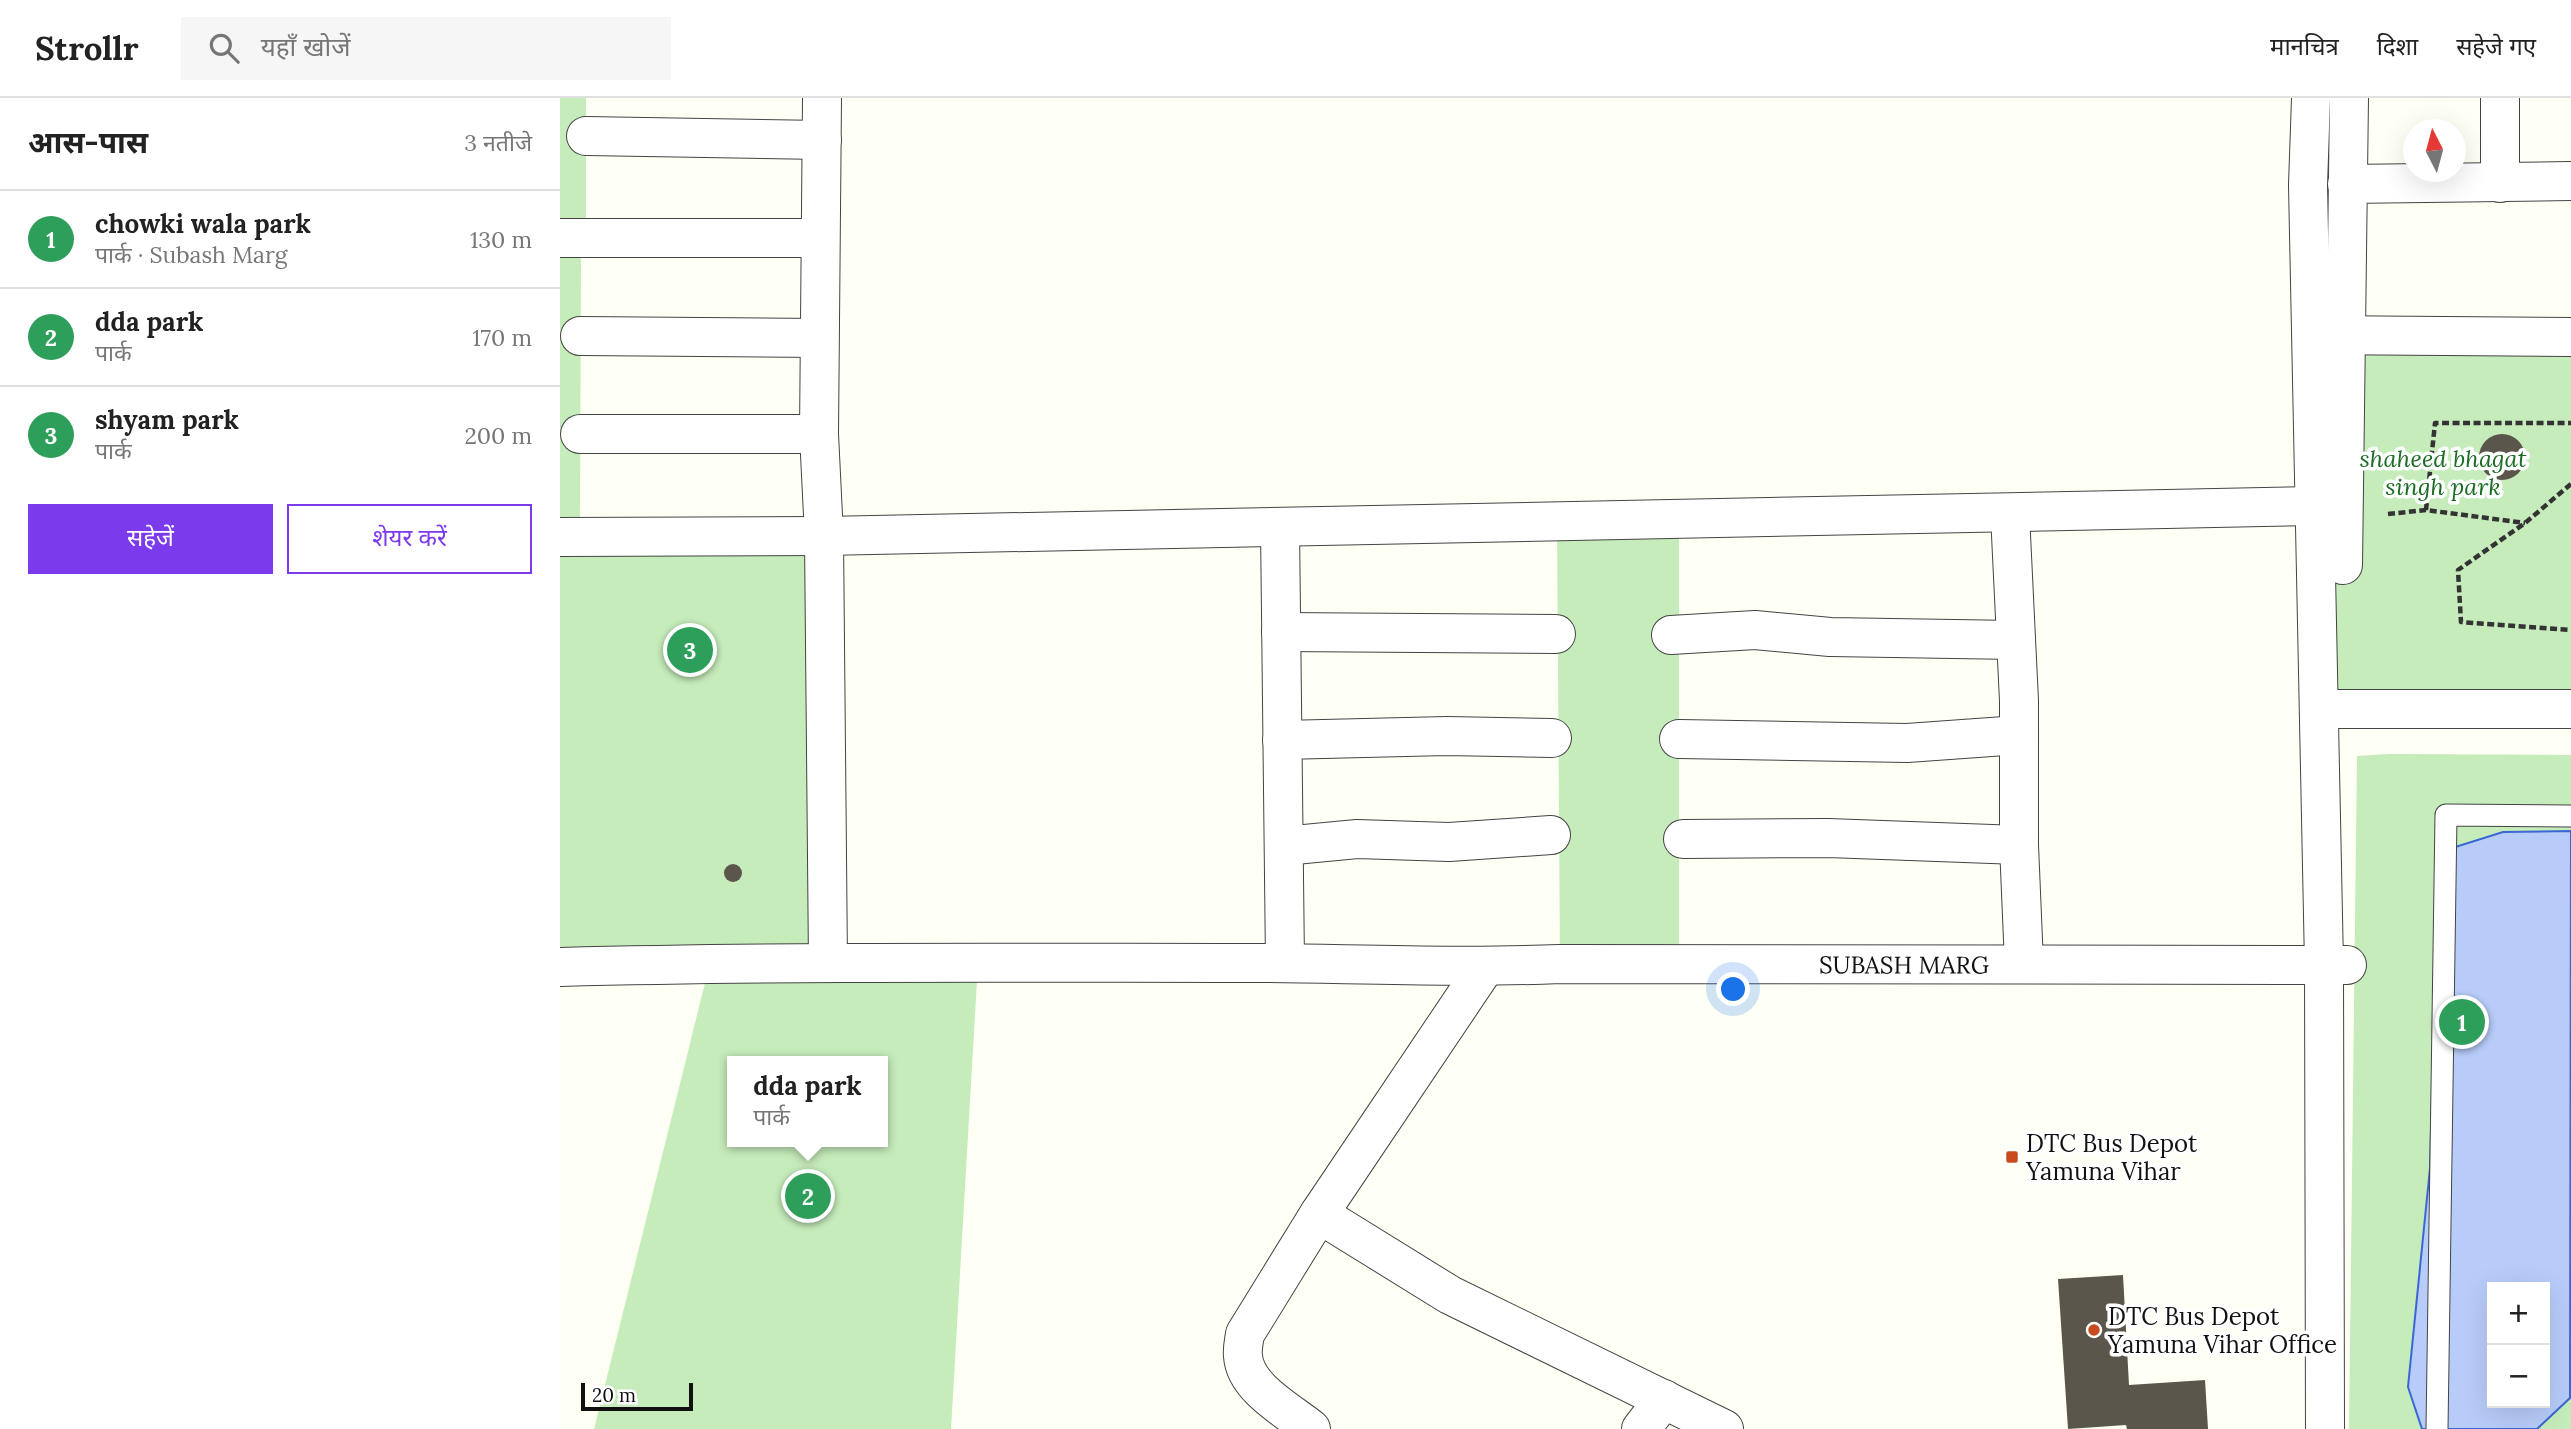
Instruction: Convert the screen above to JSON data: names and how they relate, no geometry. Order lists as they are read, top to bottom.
{
  "streets": {
    "street": ["SUBASH MARG"]
  },
  "parks": ["shaheed bhagat singh park"],
  "places": {
    "transit": ["DTC Bus Depot Yamuna Vihar"],
    "other": ["DTC Bus Depot Yamuna Vihar Office"]
  },
  "scale_bar": "20 m",
  "north": "top",
  "page": {
    "header": "Strollr",
    "search": "यहाँ खोजें",
    "nav": ["मानचित्र", "दिशा", "सहेजे गए"],
    "heading": ["आस-पास", "3 नतीजे"],
    "list": [
      {
        "mark": "1",
        "name": "chowki wala park",
        "note": "पार्क · Subash Marg",
        "value": "130 m"
      },
      {
        "mark": "2",
        "name": "dda park",
        "note": "पार्क",
        "value": "170 m"
      },
      {
        "mark": "3",
        "name": "shyam park",
        "note": "पार्क",
        "value": "200 m"
      }
    ],
    "buttons": ["सहेजें", "शेयर करें"],
    "pins": ["3", "1", "2"],
    "popup": ["dda park", "पार्क"],
    "map_buttons": ["+", "−"],
    "scale": "20 m"
  }
}
